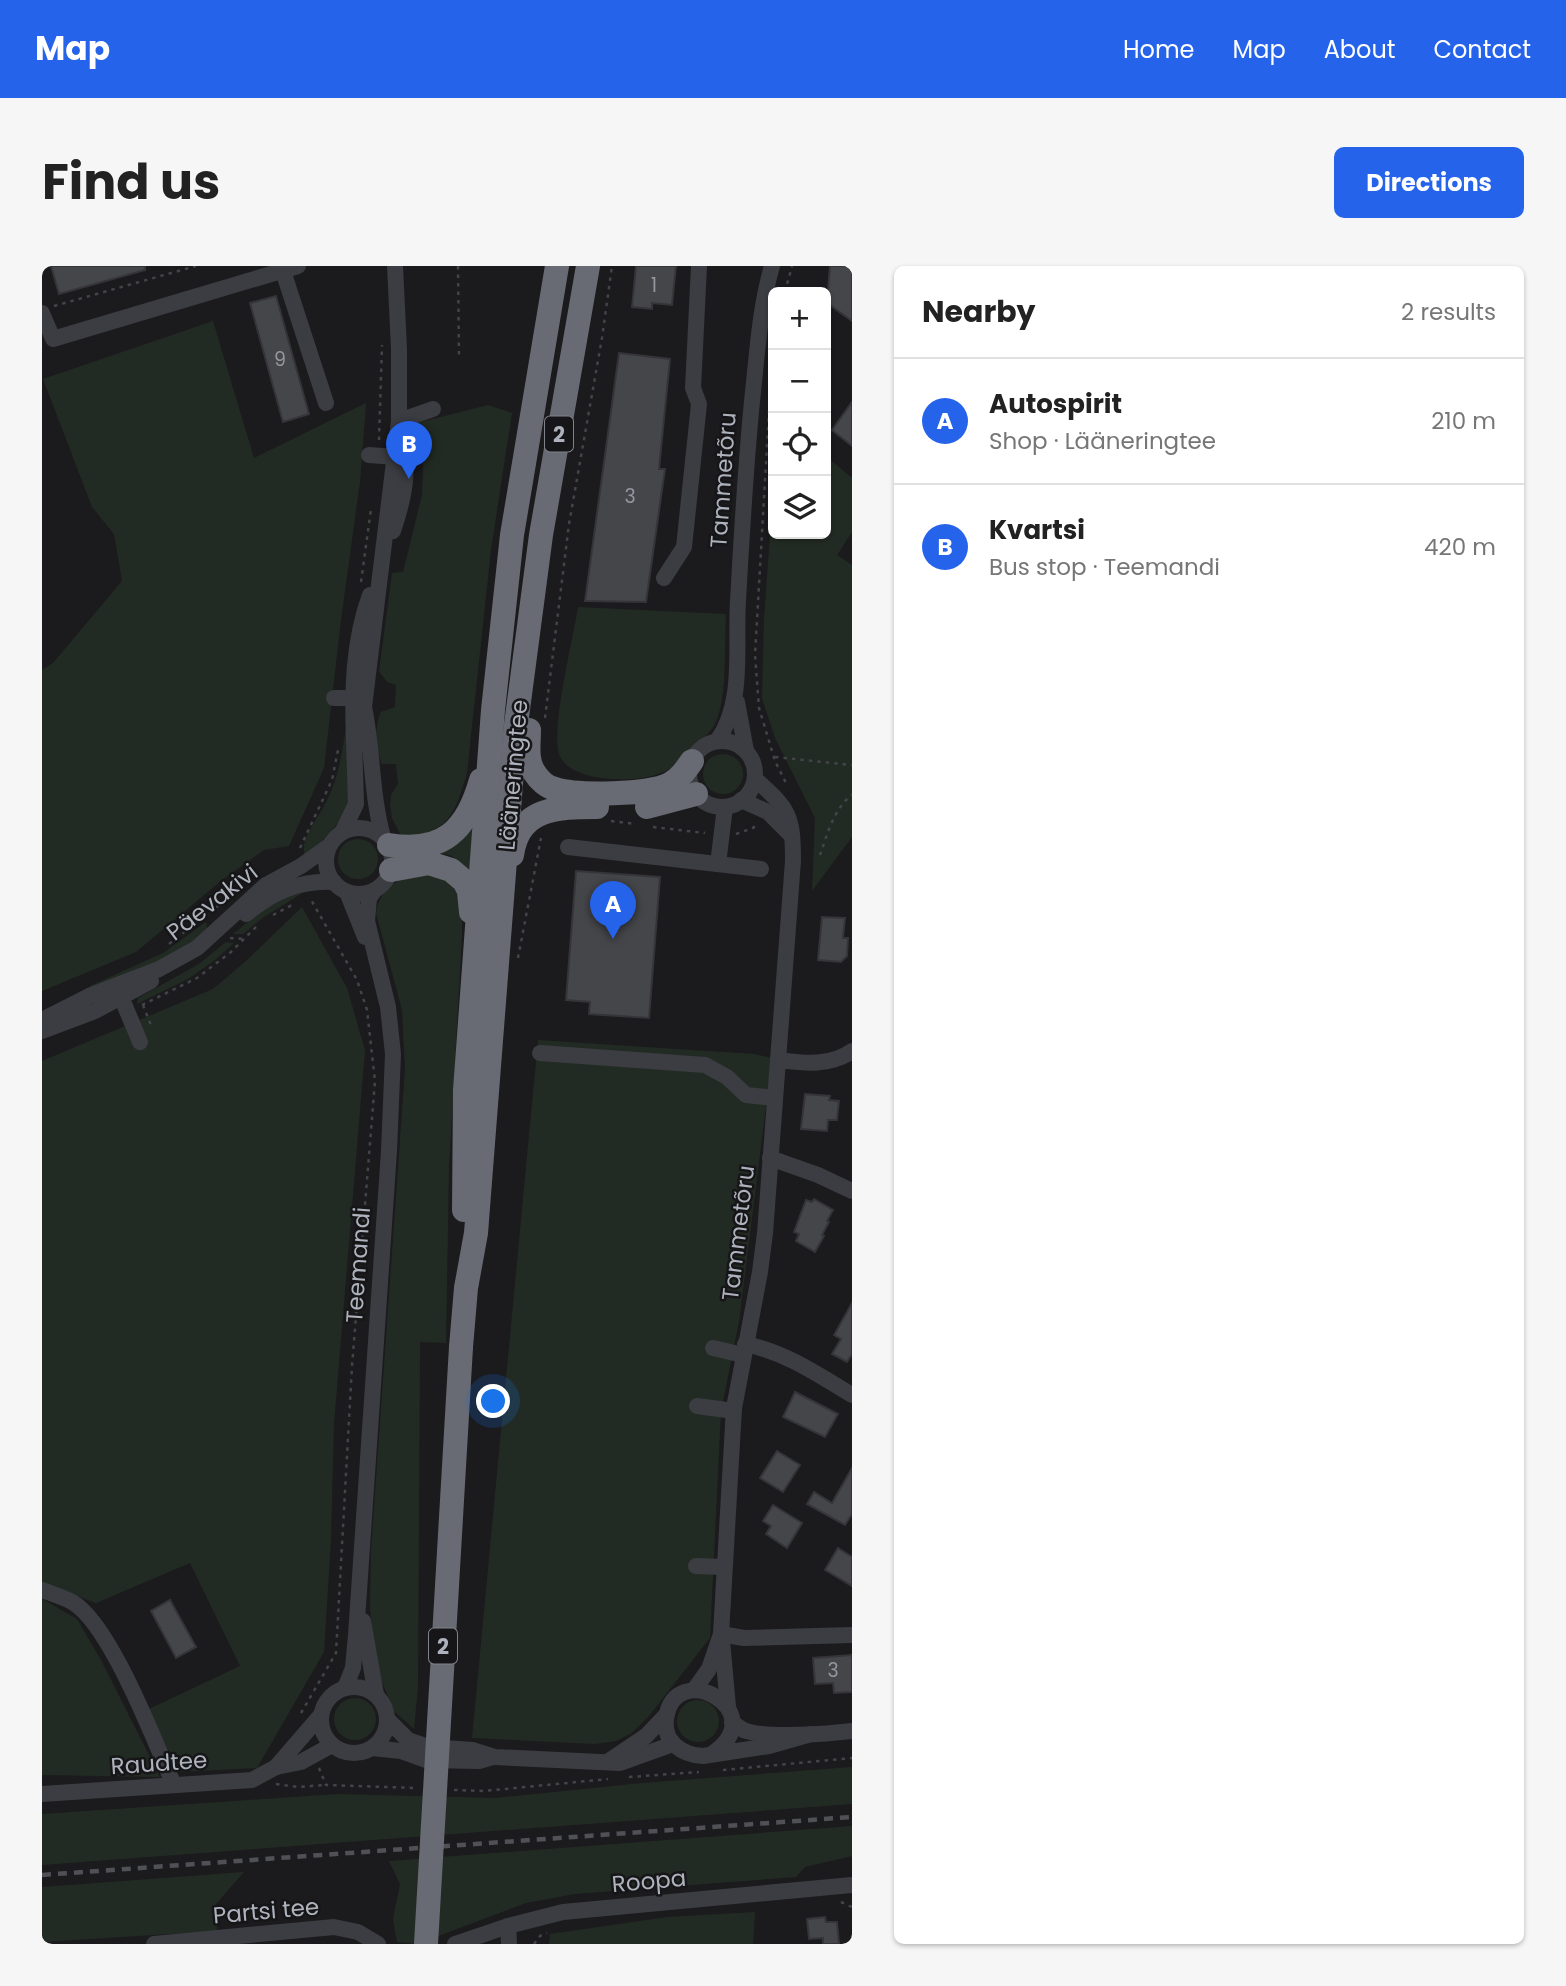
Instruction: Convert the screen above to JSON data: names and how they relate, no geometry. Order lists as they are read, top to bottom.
{
  "streets": {
    "highway": ["2", "Lääneringtee"],
    "street": [
      "Tammetõru",
      "Päevakivi",
      "Teemandi",
      "Raudtee",
      "Roopa",
      "Partsi tee"
    ]
  },
  "crossings": [
    ["Päevakivi", "Teemandi"],
    ["Teemandi", "Raudtee"]
  ],
  "house_numbers": [
    "1",
    "9",
    "3",
    "3"
  ],
  "page": {
    "header": "Map",
    "nav": [
      "Home",
      "Map",
      "About",
      "Contact"
    ],
    "title": "Find us",
    "buttons": "Directions",
    "heading": ["Nearby", "2 results"],
    "map_buttons": ["+", "−"],
    "list": [
      {
        "mark": "A",
        "name": "Autospirit",
        "note": "Shop · Lääneringtee",
        "value": "210 m"
      },
      {
        "mark": "B",
        "name": "Kvartsi",
        "note": "Bus stop · Teemandi",
        "value": "420 m"
      }
    ],
    "pins": ["B", "A"]
  }
}
